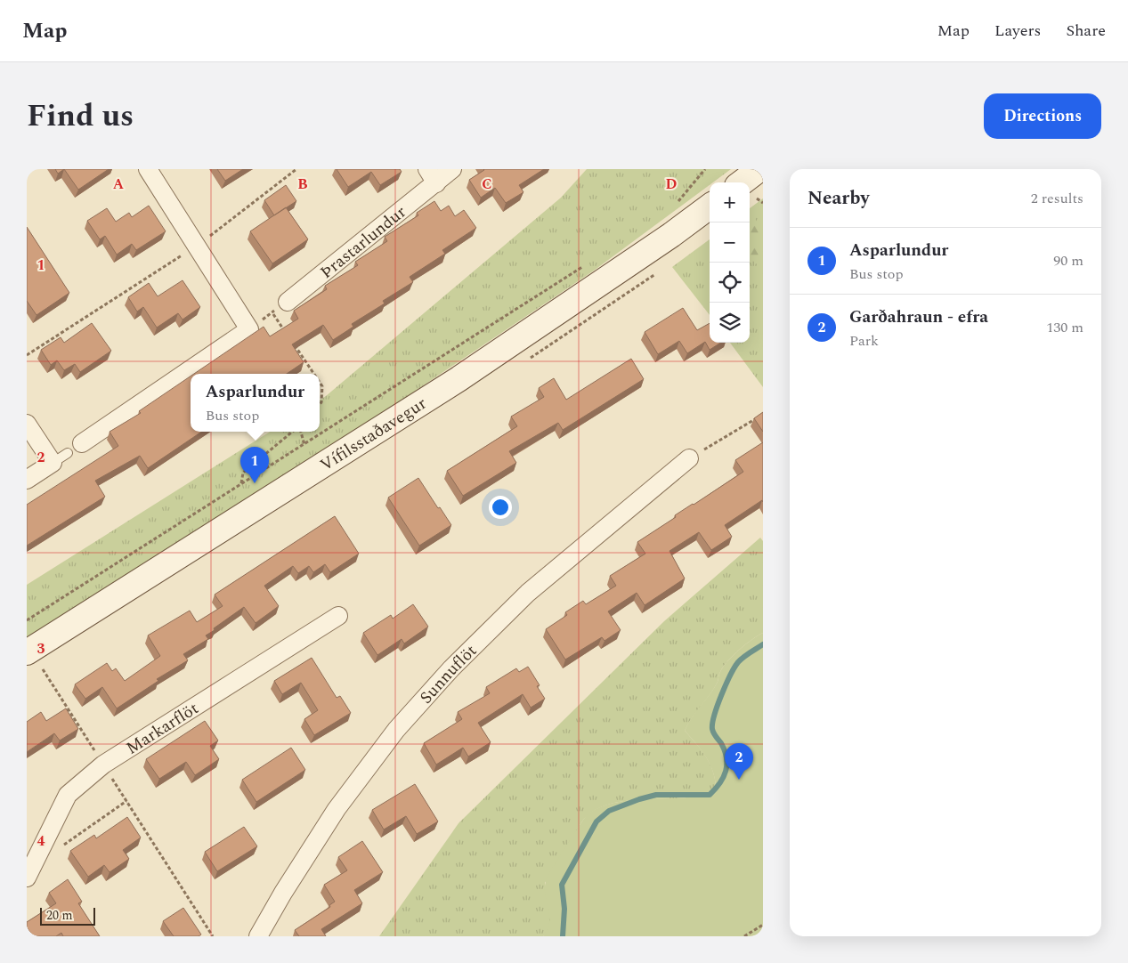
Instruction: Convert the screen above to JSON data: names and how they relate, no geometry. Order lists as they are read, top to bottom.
{
  "streets": {
    "main road": ["Vífilsstaðavegur"],
    "street": ["Þrastarlundur", "Sunnuflöt", "Markarflöt"]
  },
  "scale_bar": "20 m",
  "page": {
    "header": "Map",
    "nav": ["Map", "Layers", "Share"],
    "title": "Find us",
    "buttons": "Directions",
    "heading": ["Nearby", "2 results"],
    "map_buttons": ["+", "−"],
    "list": [
      {
        "mark": "1",
        "name": "Asparlundur",
        "note": "Bus stop",
        "value": "90 m"
      },
      {
        "mark": "2",
        "name": "Garðahraun - efra",
        "note": "Park",
        "value": "130 m"
      }
    ],
    "popup": ["Asparlundur", "Bus stop"],
    "pins": ["1", "2"],
    "scale": "20 m"
  },
  "grid": {
    "columns": [
      "A",
      "B",
      "C",
      "D"
    ],
    "rows": [
      "1",
      "2",
      "3",
      "4"
    ]
  }
}
